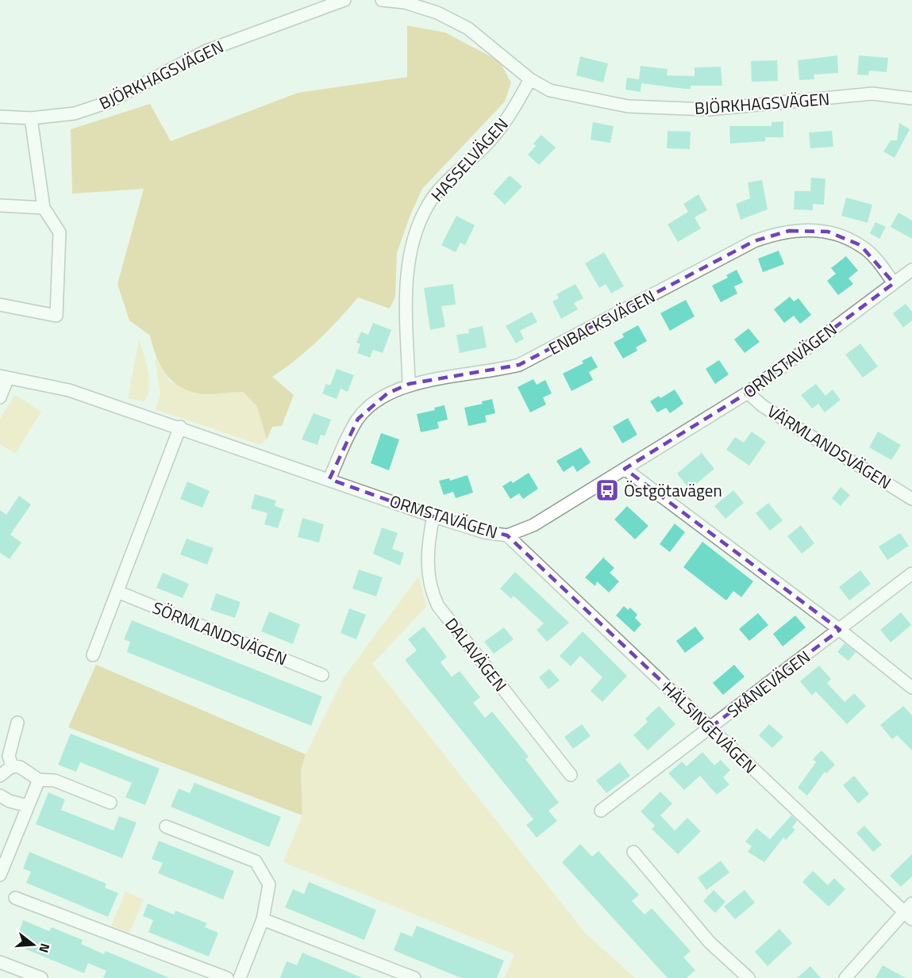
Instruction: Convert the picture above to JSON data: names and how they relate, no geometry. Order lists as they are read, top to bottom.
{
  "streets": {
    "street": [
      "BJÖRKHAGSVÄGEN",
      "HASSELVÄGEN",
      "ENBACKSVÄGEN",
      "ORMSTAVÄGEN",
      "VÄRMLANDSVÄGEN",
      "SÖRMLANDSVÄGEN",
      "DALAVÄGEN",
      "SKÅNEVÄGEN",
      "HÄLSINGEVÄGEN"
    ]
  },
  "crossings": [
    ["BJÖRKHAGSVÄGEN", "HASSELVÄGEN"],
    ["HASSELVÄGEN", "ENBACKSVÄGEN"],
    ["ENBACKSVÄGEN", "ORMSTAVÄGEN"],
    ["ORMSTAVÄGEN", "VÄRMLANDSVÄGEN"],
    ["ORMSTAVÄGEN", "DALAVÄGEN"],
    ["ORMSTAVÄGEN", "HÄLSINGEVÄGEN"],
    ["SKÅNEVÄGEN", "HÄLSINGEVÄGEN"]
  ],
  "places": {
    "bus stop": ["Östgötavägen"]
  },
  "north": "right"
}
